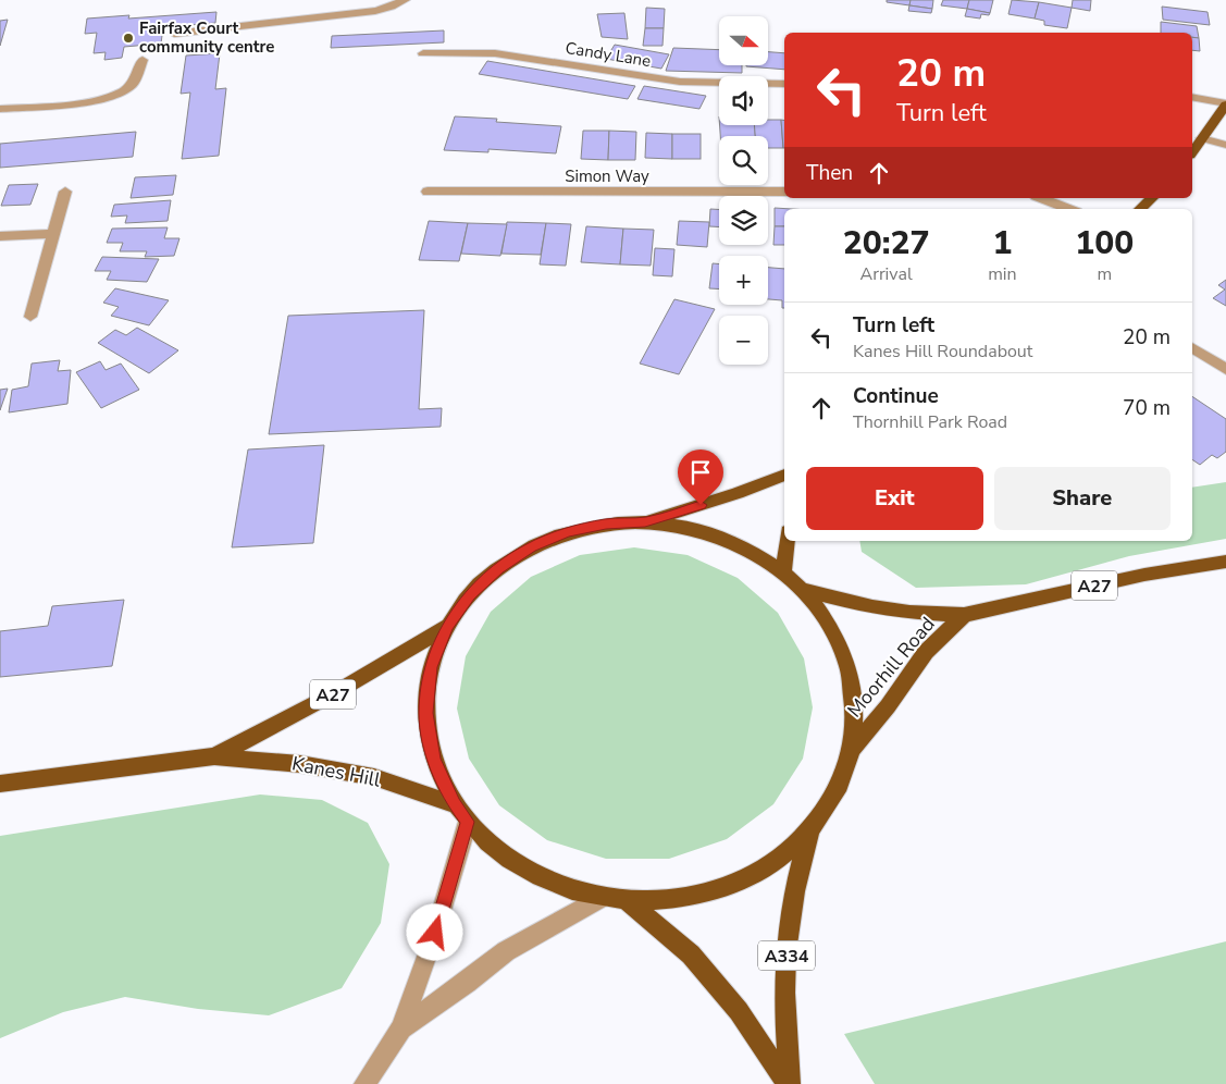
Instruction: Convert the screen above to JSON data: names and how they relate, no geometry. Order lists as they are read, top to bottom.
{
  "streets": {
    "main road": [
      "A27",
      "Moorhill Road",
      "Kanes Hill",
      "A334"
    ],
    "street": ["Candy Lane", "Simon Way"]
  },
  "places": ["Fairfax Court community centre"],
  "north": "right",
  "page": {
    "map_buttons": ["+", "−"],
    "turn": ["20 m", "Turn left"],
    "then": "Then",
    "eta": [
      "20:27",
      "Arrival",
      "1",
      "min",
      "100",
      "m"
    ],
    "list": [
      {
        "name": "Turn left",
        "note": "Kanes Hill Roundabout",
        "value": "20 m"
      },
      {
        "name": "Continue",
        "note": "Thornhill Park Road",
        "value": "70 m"
      }
    ],
    "buttons": ["Exit", "Share"]
  }
}
